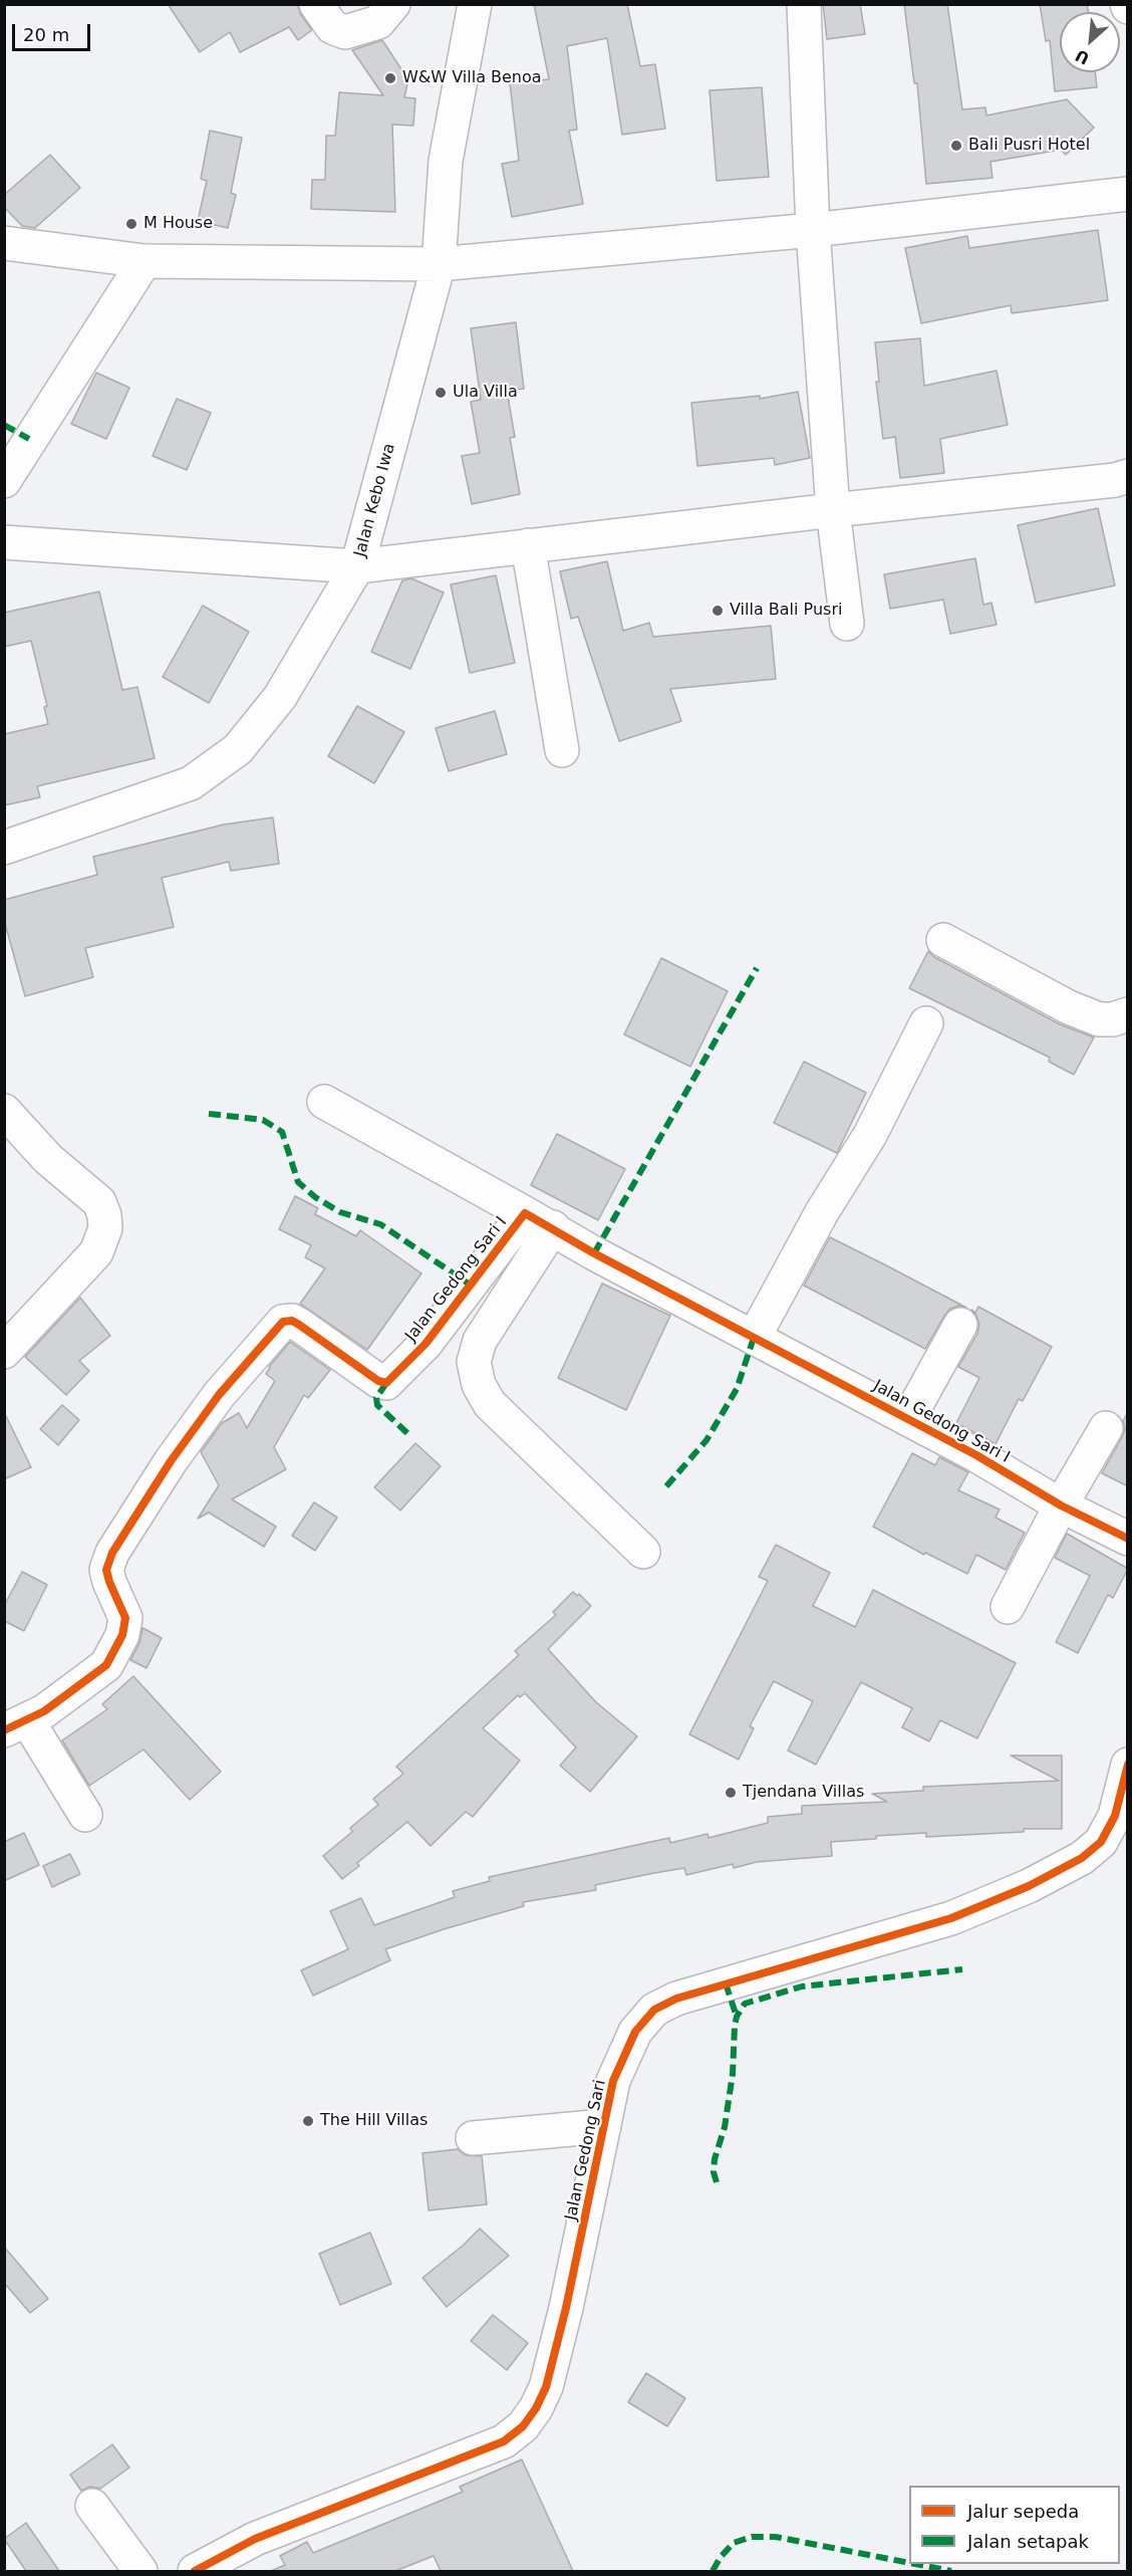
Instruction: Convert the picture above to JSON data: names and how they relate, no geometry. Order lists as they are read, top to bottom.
{
  "streets": {
    "street": ["Jalan Kebo Iwa", "Jalan Gedong Sari I", "Jalan Gedong Sari"]
  },
  "places": [
    "W&W Villa Benoa",
    "Bali Pusri Hotel",
    "M House",
    "Ula Villa",
    "Villa Bali Pusri",
    "Tjendana Villas",
    "The Hill Villas"
  ],
  "legend": ["Jalur sepeda", "Jalan setapak"],
  "scale_bar": "20 m",
  "north": "bottom left"
}
